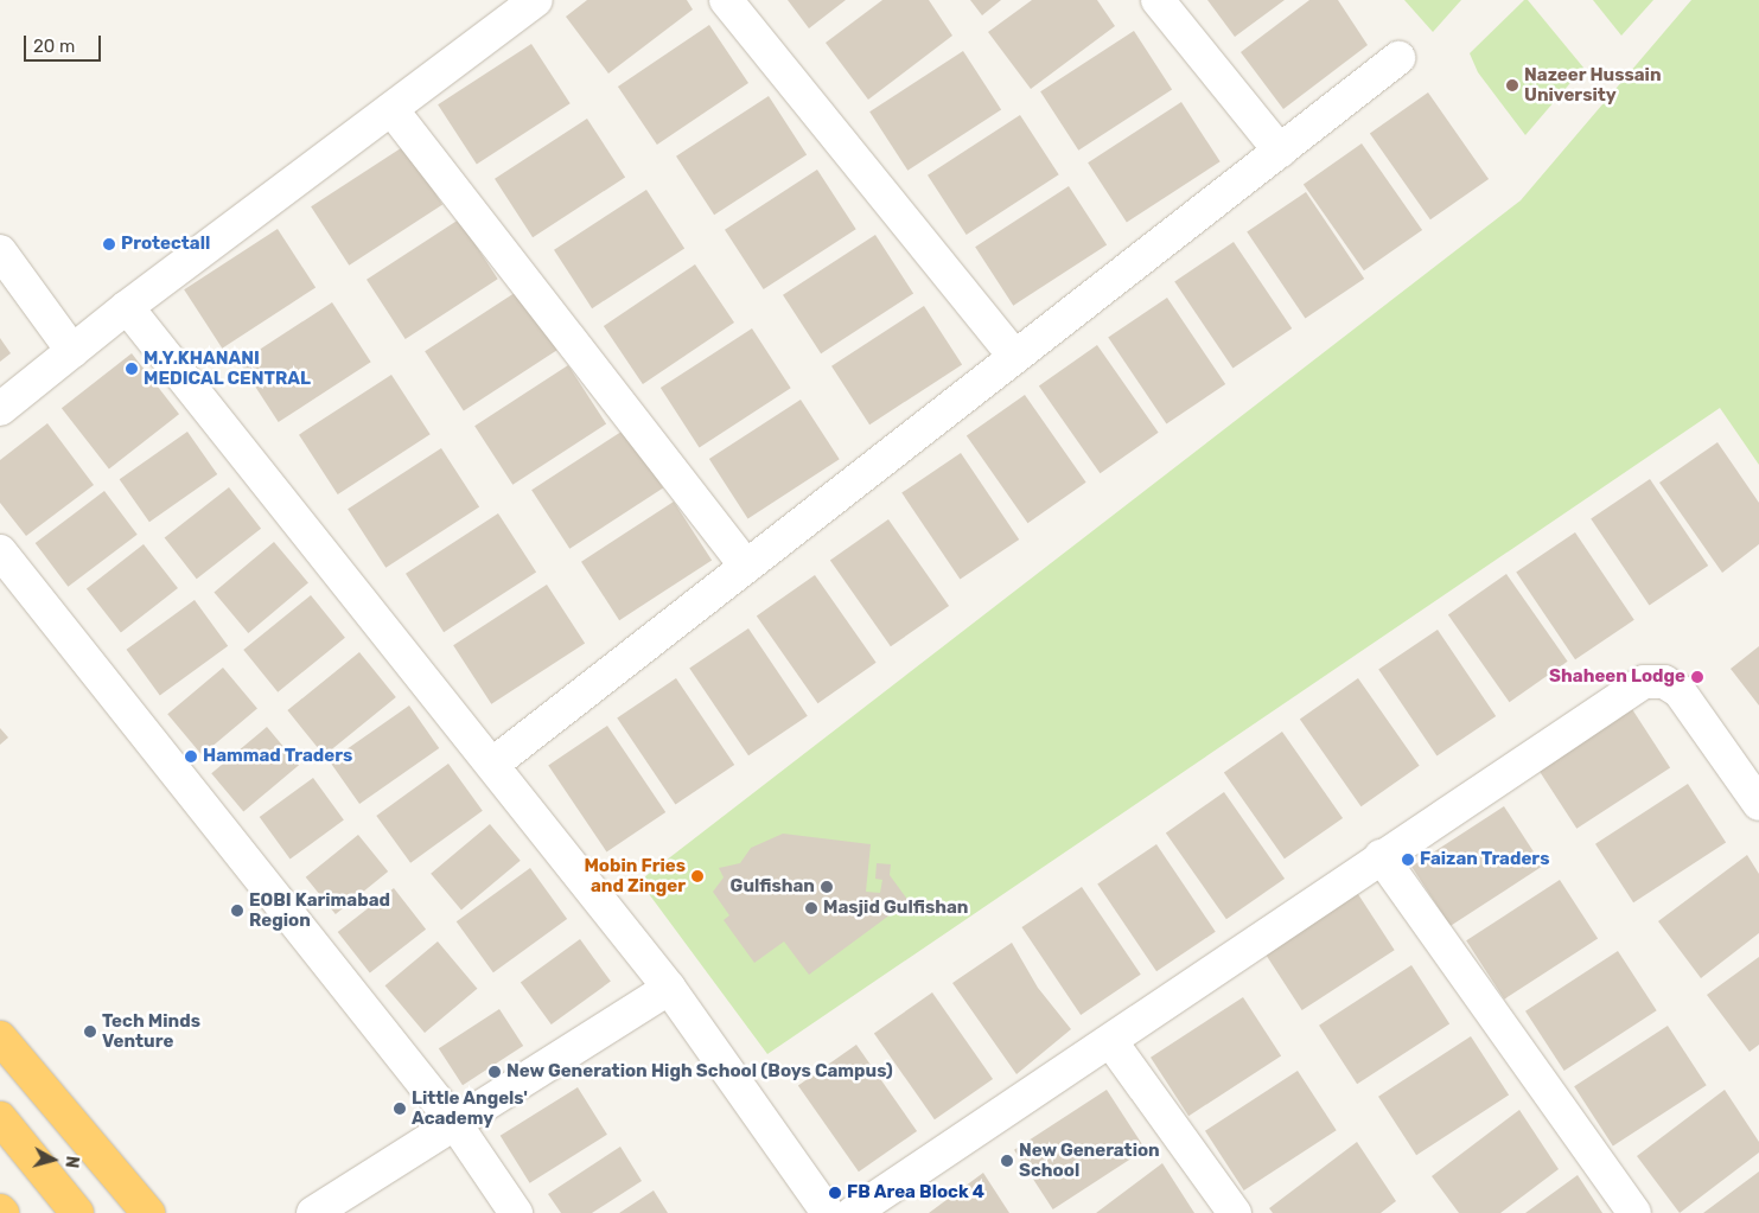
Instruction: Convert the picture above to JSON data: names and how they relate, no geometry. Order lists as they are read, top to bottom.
{
  "places": [
    "Nazeer Hussain University",
    "Protectall",
    "M.Y.KHANANI MEDICAL CENTRAL",
    "Shaheen Lodge",
    "Hammad Traders",
    "Faizan Traders",
    "Mobin Fries and Zinger",
    "Gulfishan",
    "Masjid Gulfishan",
    "EOBI Karimabad Region",
    "Tech Minds Venture",
    "New Generation High School (Boys Campus)",
    "Little Angels' Academy",
    "New Generation School",
    "FB Area Block 4"
  ],
  "scale_bar": "20 m",
  "north": "right"
}
